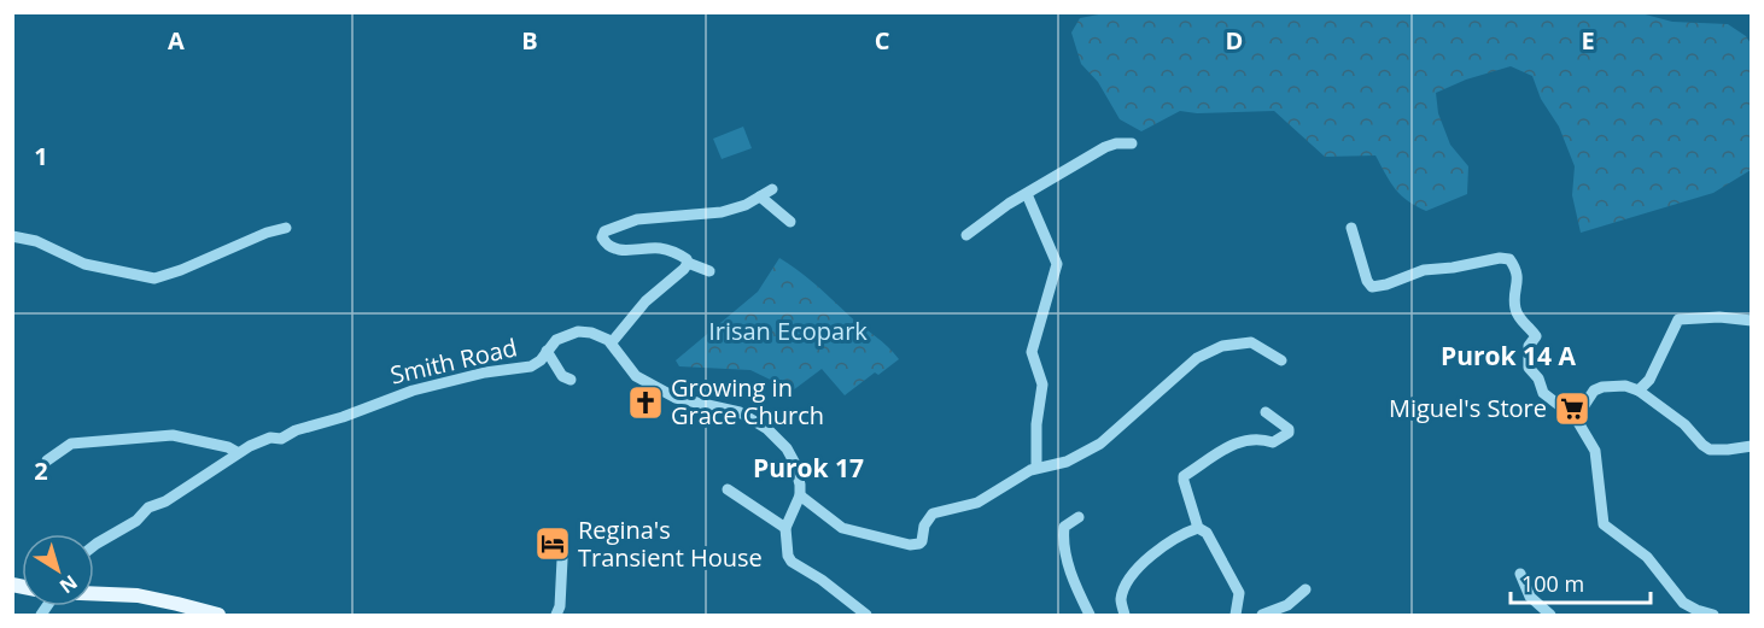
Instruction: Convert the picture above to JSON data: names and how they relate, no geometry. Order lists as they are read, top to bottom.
{
  "streets": {
    "street": ["Smith Road"]
  },
  "districts": ["Purok 14 A", "Purok 17"],
  "parks": ["Irisan Ecopark"],
  "places": {
    "church": ["Growing in Grace Church"],
    "supermarket": ["Miguel's Store"],
    "hotel": ["Regina's Transient House"]
  },
  "scale_bar": "100 m",
  "north": "bottom right",
  "grid": {
    "columns": [
      "A",
      "B",
      "C",
      "D",
      "E"
    ],
    "rows": ["1", "2"]
  }
}
